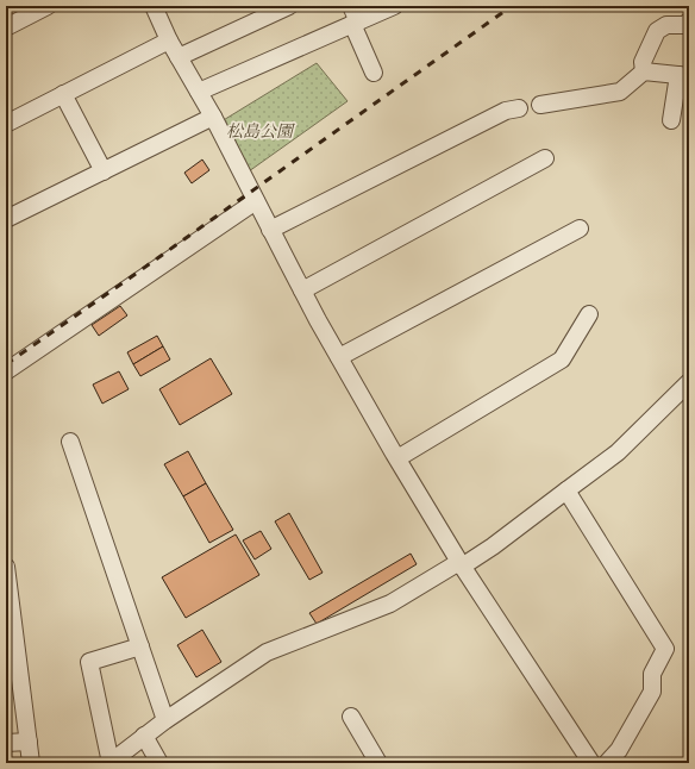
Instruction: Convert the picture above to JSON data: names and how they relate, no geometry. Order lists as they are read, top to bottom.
{
  "parks": ["松島公園"]
}
